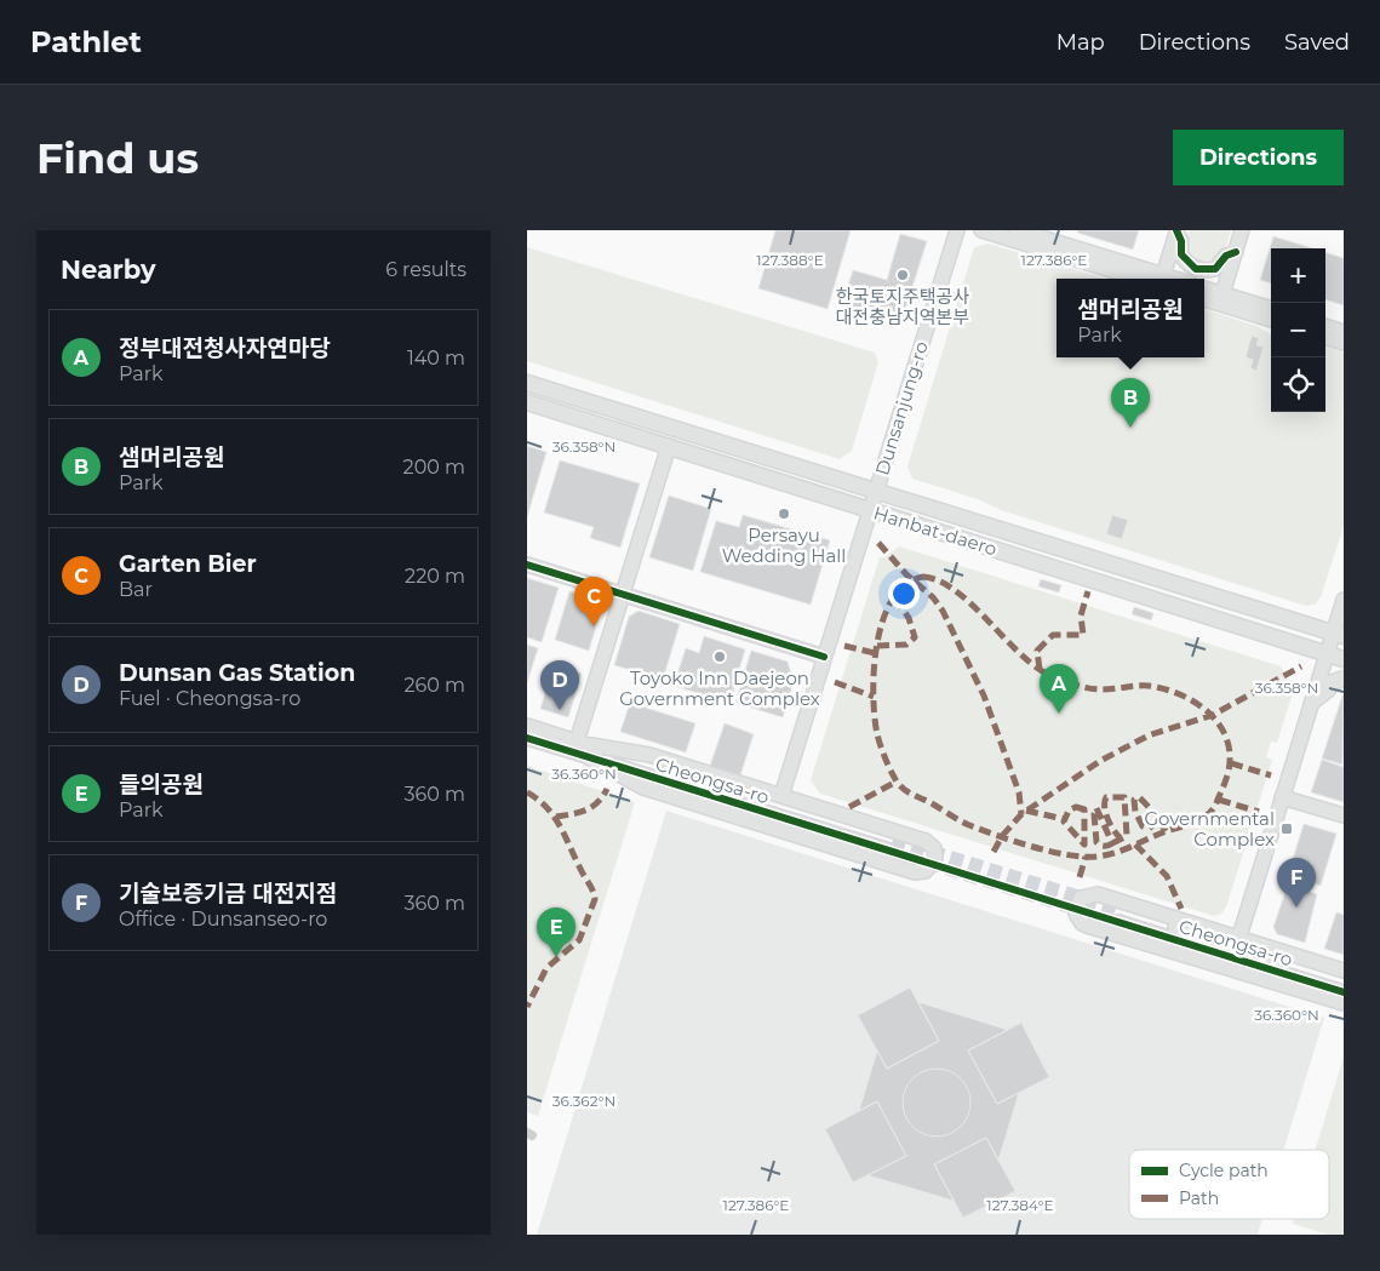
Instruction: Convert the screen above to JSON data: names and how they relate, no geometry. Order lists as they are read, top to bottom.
{
  "streets": {
    "main road": ["Hanbat-daero"],
    "street": ["Dunsanjung-ro", "Cheongsa-ro"]
  },
  "crossings": [
    ["Dunsanjung-ro", "Hanbat-daero"]
  ],
  "places": {
    "other": ["한국토지주택공사 대전충남지역본부", "Persayu Wedding Hall", "Toyoko Inn Daejeon Government Complex"],
    "transit": ["Governmental Complex"]
  },
  "legend": ["Cycle path", "Path"],
  "page": {
    "header": "Pathlet",
    "nav": ["Map", "Directions", "Saved"],
    "buttons": "Directions",
    "title": "Find us",
    "heading": ["Nearby", "6 results"],
    "map_buttons": ["+", "−"],
    "popup": ["샘머리공원", "Park"],
    "list": [
      {
        "mark": "A",
        "name": "정부대전청사자연마당",
        "note": "Park",
        "value": "140 m"
      },
      {
        "mark": "B",
        "name": "샘머리공원",
        "note": "Park",
        "value": "200 m"
      },
      {
        "mark": "C",
        "name": "Garten Bier",
        "note": "Bar",
        "value": "220 m"
      },
      {
        "mark": "D",
        "name": "Dunsan Gas Station",
        "note": "Fuel · Cheongsa-ro",
        "value": "260 m"
      },
      {
        "mark": "E",
        "name": "들의공원",
        "note": "Park",
        "value": "360 m"
      },
      {
        "mark": "F",
        "name": "기술보증기금 대전지점",
        "note": "Office · Dunsanseo-ro",
        "value": "360 m"
      }
    ],
    "pins": [
      "B",
      "C",
      "D",
      "A",
      "F",
      "E"
    ]
  },
  "coordinates": [
    "127.388°E",
    "127.386°E",
    "36.358°N",
    "36.360°N",
    "36.362°N",
    "127.384°E"
  ]
}
